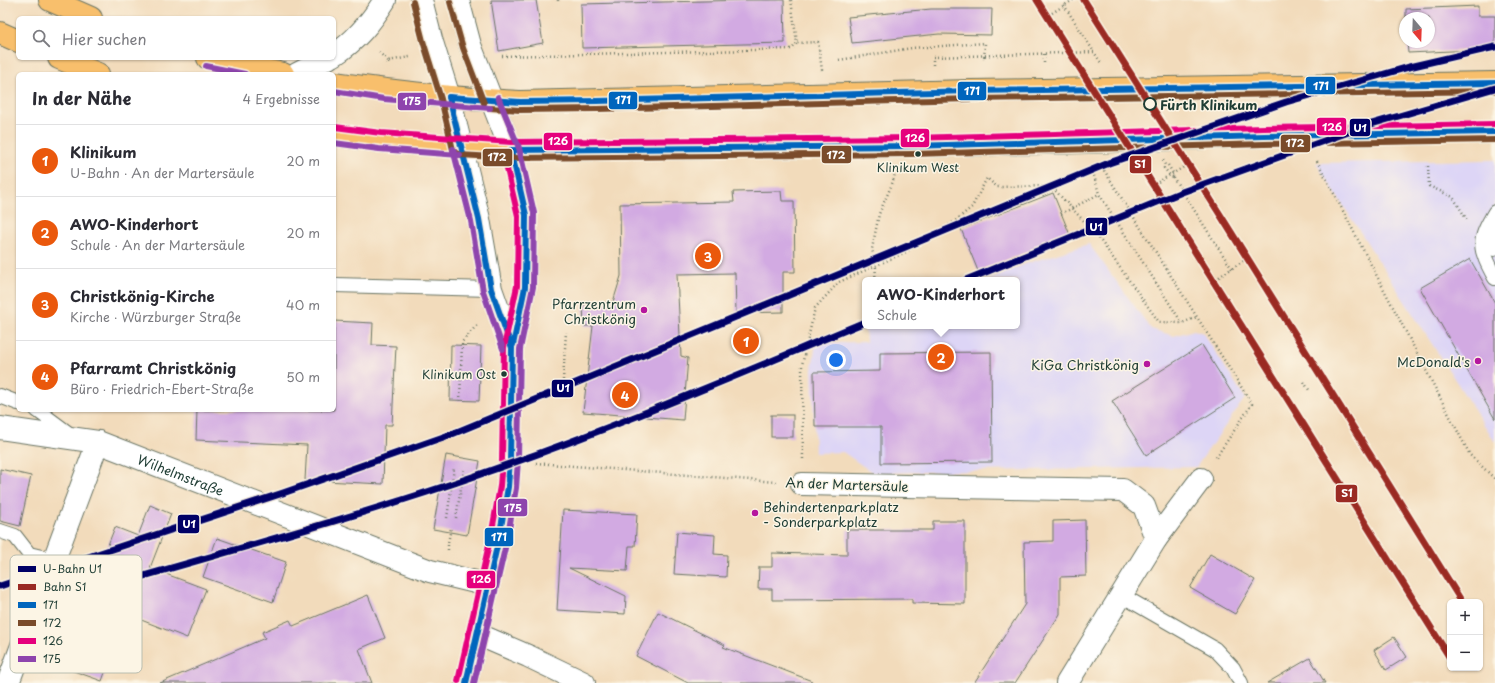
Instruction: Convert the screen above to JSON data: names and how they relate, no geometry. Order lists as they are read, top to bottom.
{
  "streets": {
    "street": ["Wilhelmstraße", "An der Martersäule"]
  },
  "places": [
    "Fürth Klinikum",
    "Klinikum West",
    "Pfarrzentrum Christkönig",
    "McDonald's",
    "KiGa Christkönig",
    "Klinikum Ost",
    "Behindertenparkplatz - Sonderparkplatz"
  ],
  "lines": [
    "rail line S1",
    "transit line 172",
    "metro line U1",
    "transit line 175",
    "transit line 171",
    "transit line 126"
  ],
  "legend": [
    "U-Bahn U1",
    "Bahn S1",
    "171",
    "172",
    "126",
    "175"
  ],
  "north": "bottom",
  "page": {
    "search": "Hier suchen",
    "heading": ["In der Nähe", "4 Ergebnisse"],
    "list": [
      {
        "mark": "1",
        "name": "Klinikum",
        "note": "U-Bahn · An der Martersäule",
        "value": "20 m"
      },
      {
        "mark": "2",
        "name": "AWO-Kinderhort",
        "note": "Schule · An der Martersäule",
        "value": "20 m"
      },
      {
        "mark": "3",
        "name": "Christkönig-Kirche",
        "note": "Kirche · Würzburger Straße",
        "value": "40 m"
      },
      {
        "mark": "4",
        "name": "Pfarramt Christkönig",
        "note": "Büro · Friedrich-Ebert-Straße",
        "value": "50 m"
      }
    ],
    "pins": [
      "3",
      "1",
      "2",
      "4"
    ],
    "popup": ["AWO-Kinderhort", "Schule"],
    "map_buttons": ["+", "−"]
  }
}
